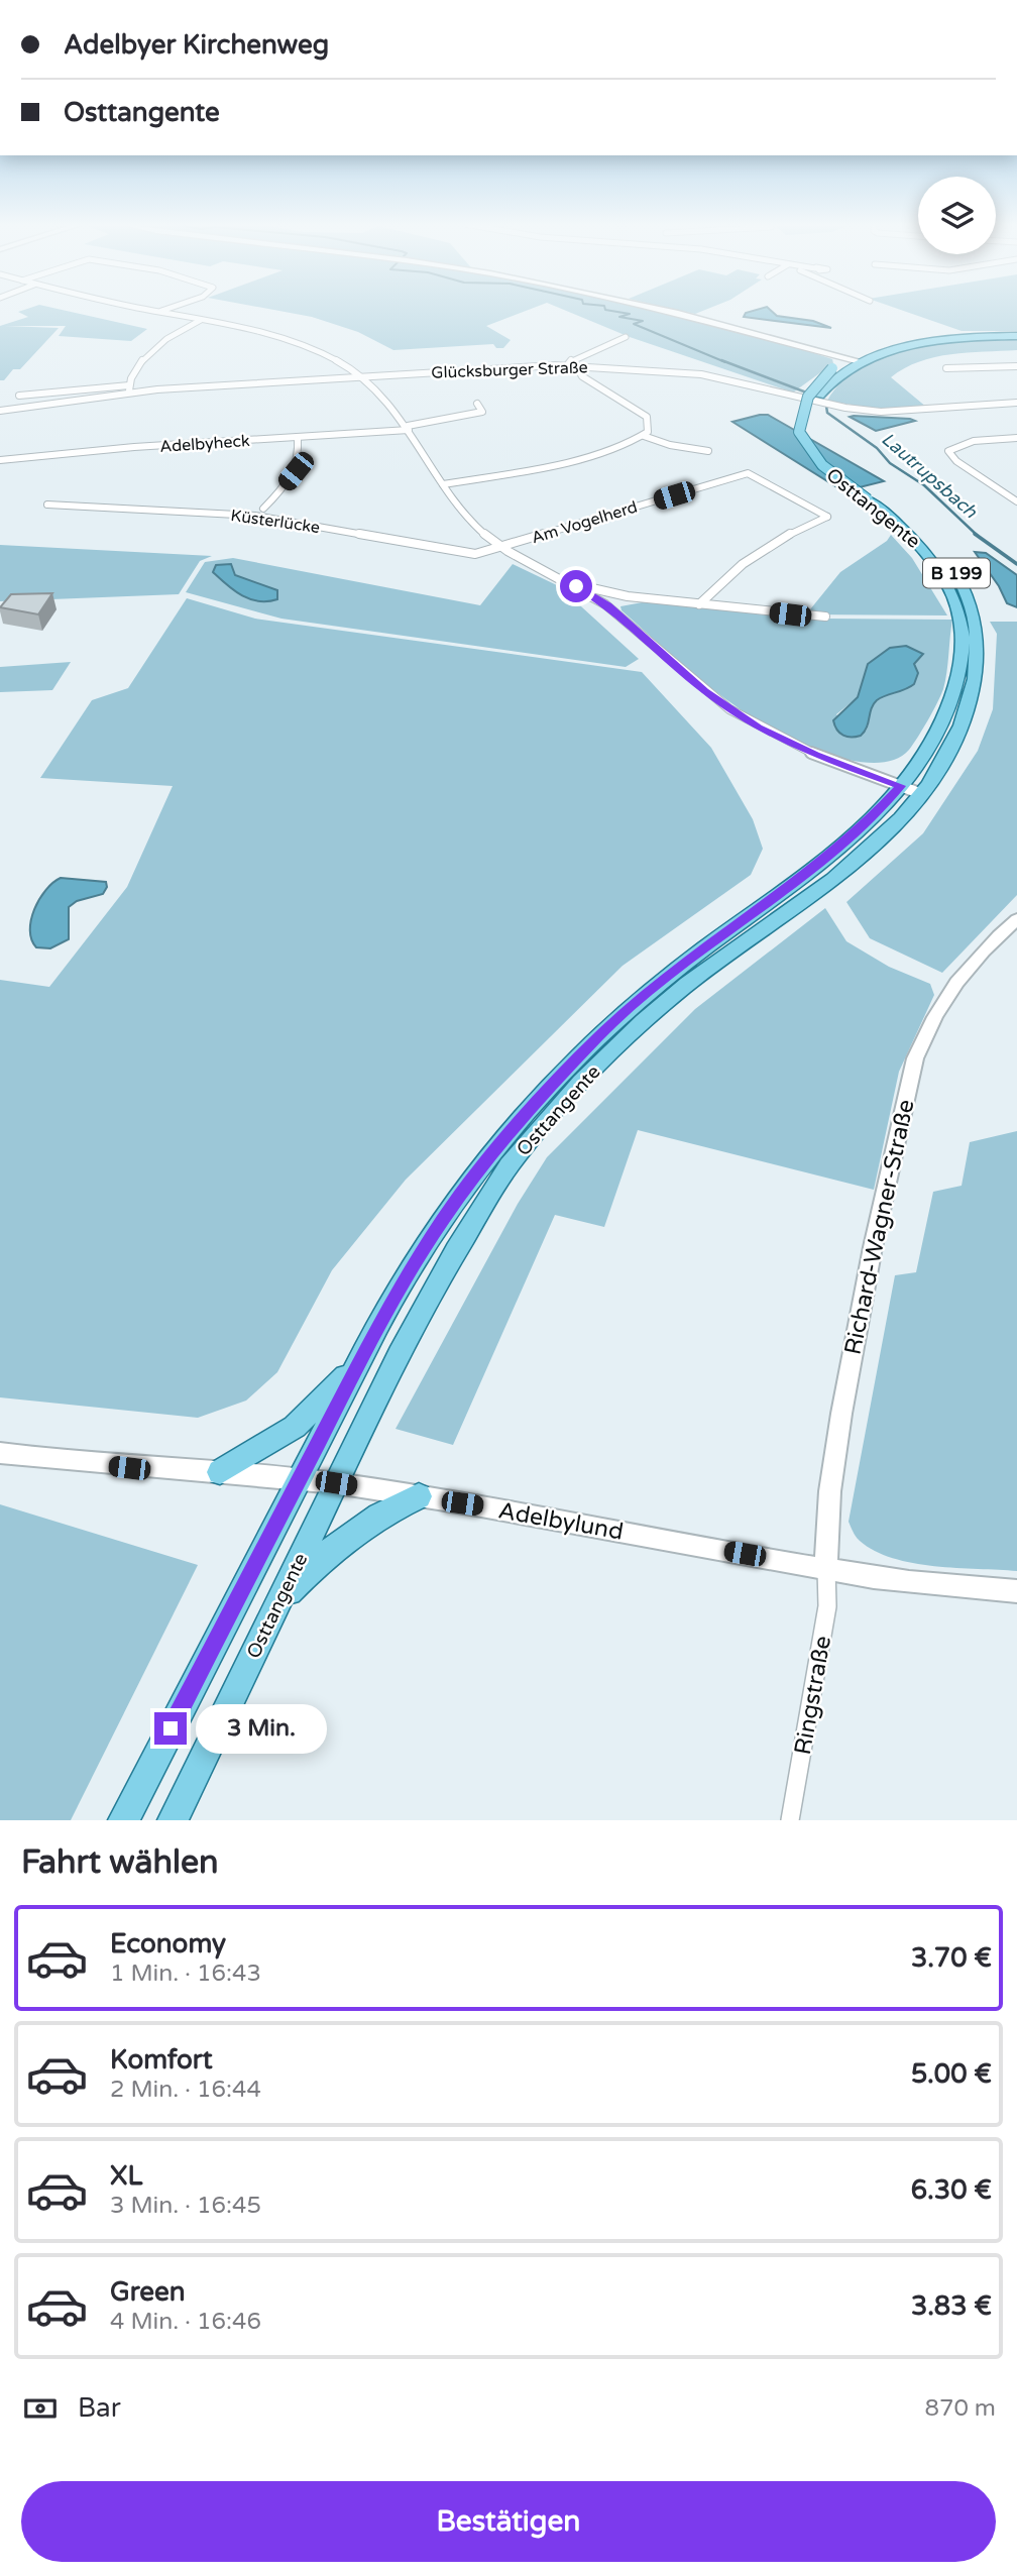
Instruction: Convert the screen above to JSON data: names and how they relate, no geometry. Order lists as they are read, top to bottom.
{
  "streets": {
    "main road": ["Osttangente", "B 199"],
    "street": [
      "Glücksburger Straße",
      "Adelbyheck",
      "Küsterlücke",
      "Am Vogelherd",
      "Richard-Wagner-Straße",
      "Adelbylund",
      "Ringstraße"
    ]
  },
  "crossings": [
    ["Osttangente", "B 199"],
    ["Osttangente", "Adelbylund"],
    ["Küsterlücke", "Am Vogelherd"],
    ["Richard-Wagner-Straße", "Adelbylund"],
    ["Richard-Wagner-Straße", "Ringstraße"],
    ["Adelbylund", "Ringstraße"]
  ],
  "water": ["Lautrupsbach"],
  "page": {
    "banner": ["Adelbyer Kirchenweg", "Osttangente"],
    "bubble": "3 Min.",
    "heading": "Fahrt wählen",
    "list": [
      {
        "name": "Economy",
        "note": "1 Min. · 16:43",
        "value": "3.70 €"
      },
      {
        "name": "Komfort",
        "note": "2 Min. · 16:44",
        "value": "5.00 €"
      },
      {
        "name": "XL",
        "note": "3 Min. · 16:45",
        "value": "6.30 €"
      },
      {
        "name": "Green",
        "note": "4 Min. · 16:46",
        "value": "3.83 €"
      }
    ],
    "pay": ["Bar", "870 m"],
    "buttons": "Bestätigen"
  }
}
